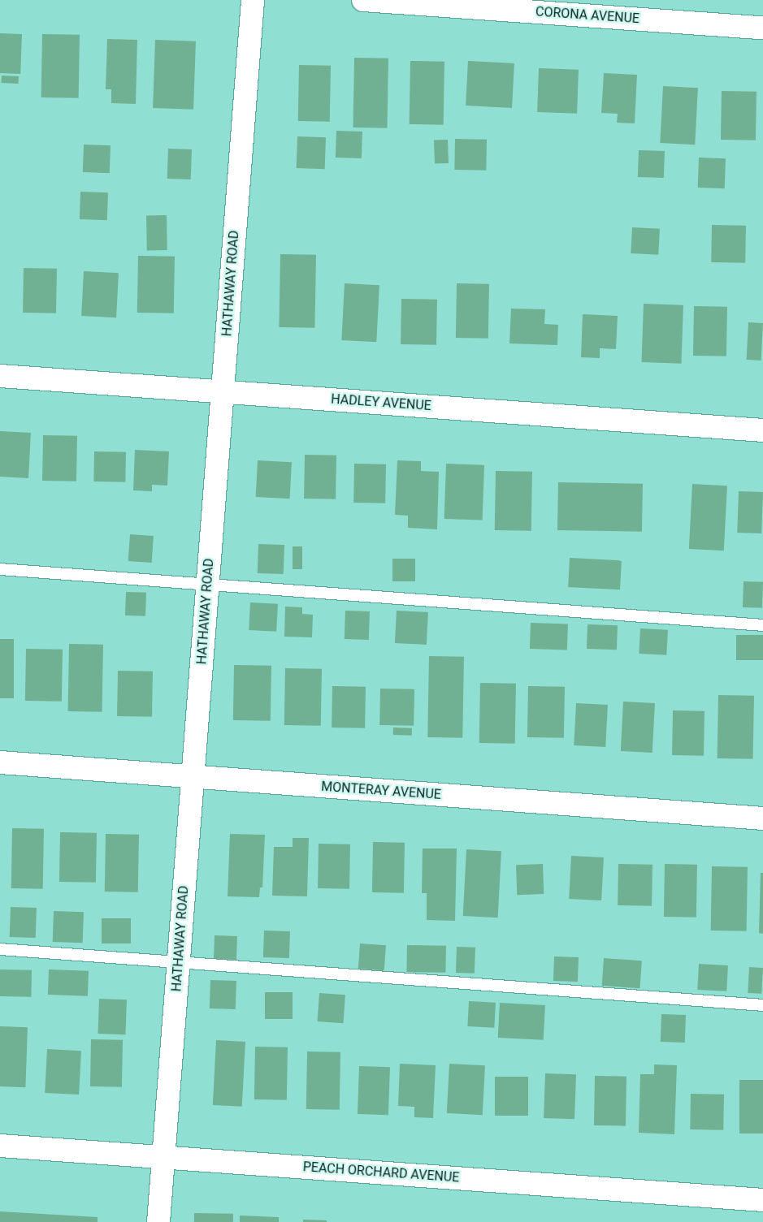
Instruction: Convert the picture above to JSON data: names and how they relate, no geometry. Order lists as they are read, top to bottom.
{
  "streets": {
    "street": [
      "CORONA AVENUE",
      "HATHAWAY ROAD",
      "HADLEY AVENUE",
      "MONTERAY AVENUE",
      "PEACH ORCHARD AVENUE"
    ]
  },
  "crossings": [
    ["HATHAWAY ROAD", "HADLEY AVENUE"],
    ["HATHAWAY ROAD", "MONTERAY AVENUE"],
    ["HATHAWAY ROAD", "PEACH ORCHARD AVENUE"]
  ]
}
